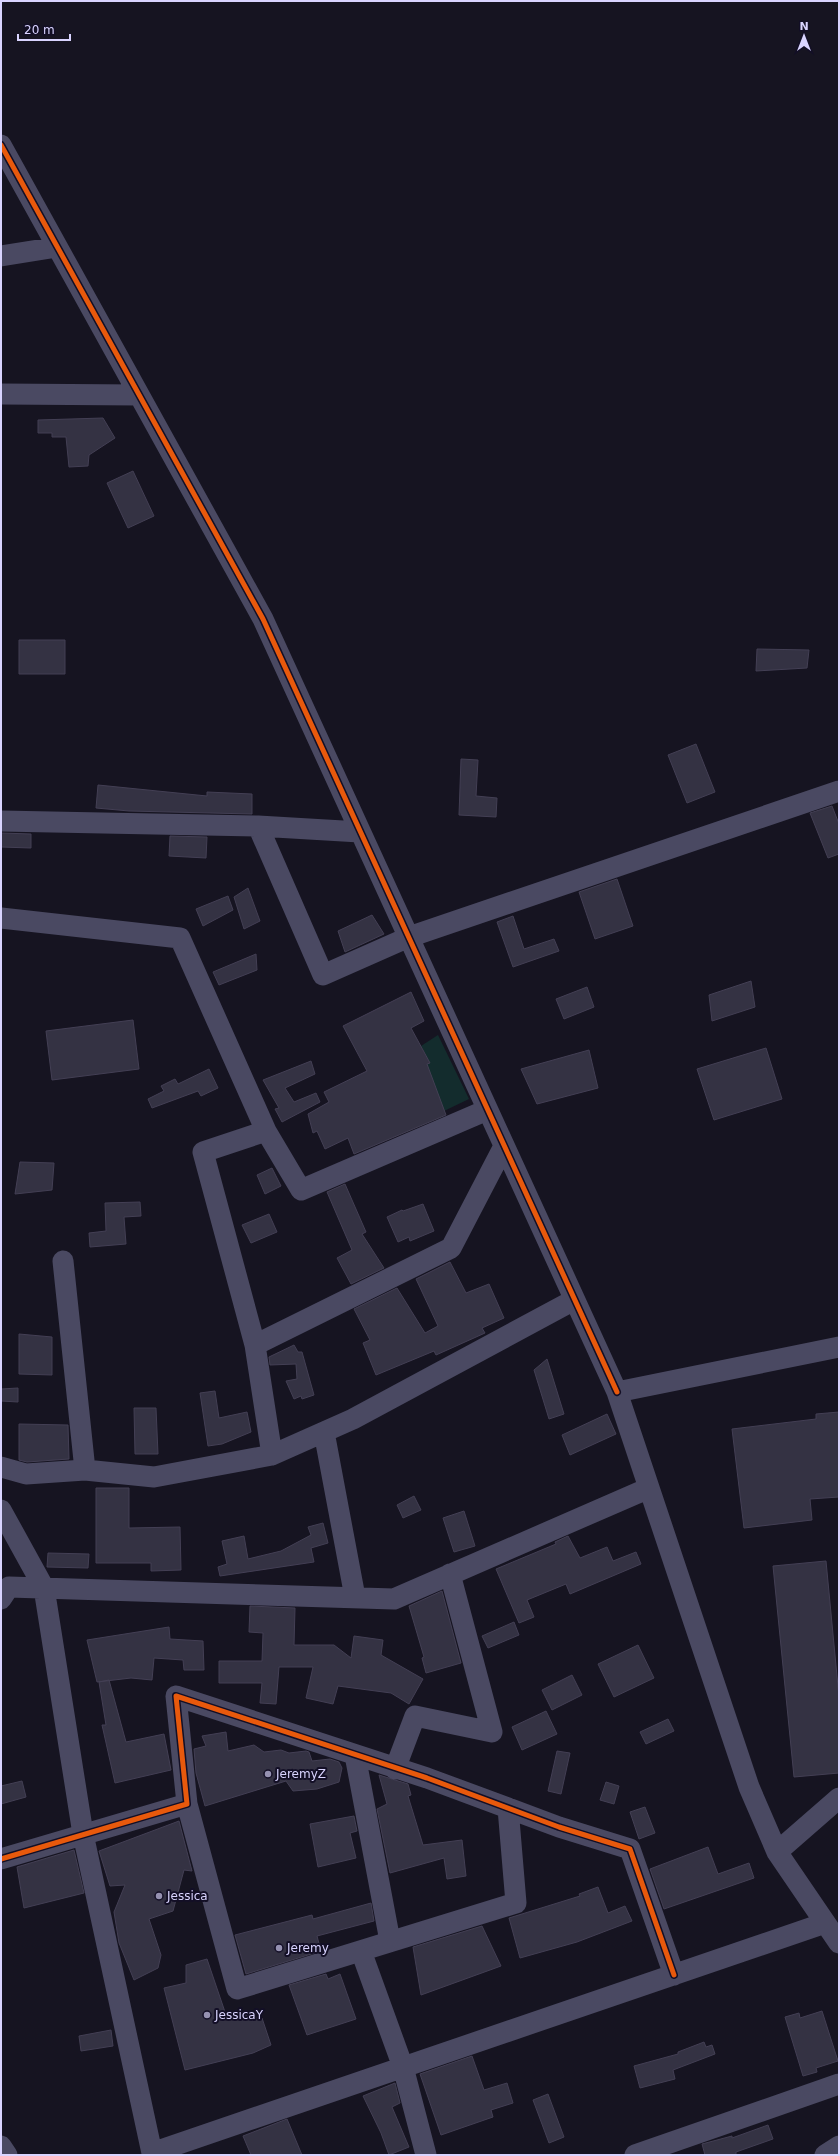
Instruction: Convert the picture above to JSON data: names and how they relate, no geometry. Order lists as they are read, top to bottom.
{
  "places": [
    "JeremyZ",
    "Jessica",
    "Jeremy",
    "JessicaY"
  ],
  "scale_bar": "20 m",
  "north": "top"
}
